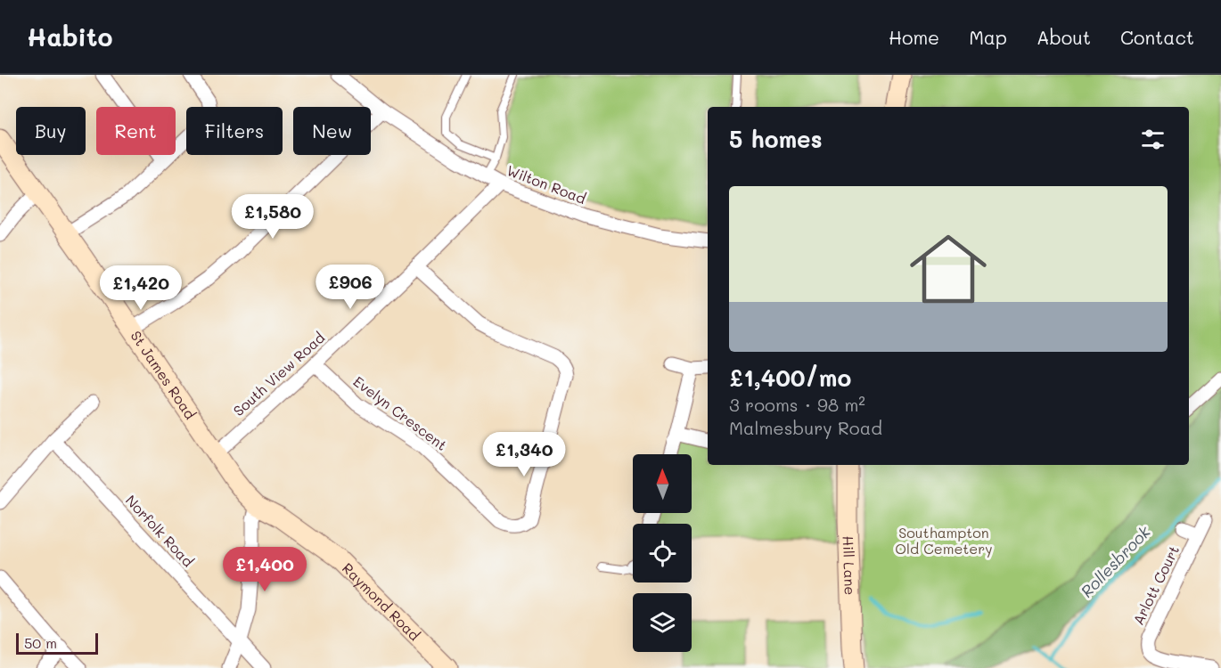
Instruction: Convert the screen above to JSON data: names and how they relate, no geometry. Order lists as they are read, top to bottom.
{
  "streets": {
    "street": [
      "Wilton Road",
      "South View Road",
      "St James Road",
      "Evelyn Crescent",
      "Norfolk Road",
      "Hill Lane",
      "Arlott Court",
      "Raymond Road"
    ]
  },
  "crossings": [
    ["Wilton Road", "South View Road"],
    ["South View Road", "St James Road"],
    ["South View Road", "Evelyn Crescent"],
    ["St James Road", "Raymond Road"]
  ],
  "water": ["Rollesbrook"],
  "parks": ["Southampton Old Cemetery"],
  "scale_bar": "50 m",
  "north": "top",
  "page": {
    "header": "Habito",
    "nav": [
      "Home",
      "Map",
      "About",
      "Contact"
    ],
    "chip": [
      "Buy",
      "Rent",
      "Filters",
      "New"
    ],
    "heading": "5 homes",
    "list": [
      {
        "name": "£1,400/mo",
        "note": "3 rooms · 98 m² · Malmesbury Road"
      }
    ],
    "price": [
      "£1,580",
      "£906",
      "£1,420",
      "£1,340",
      "£1,400"
    ],
    "scale": "50 m"
  }
}
